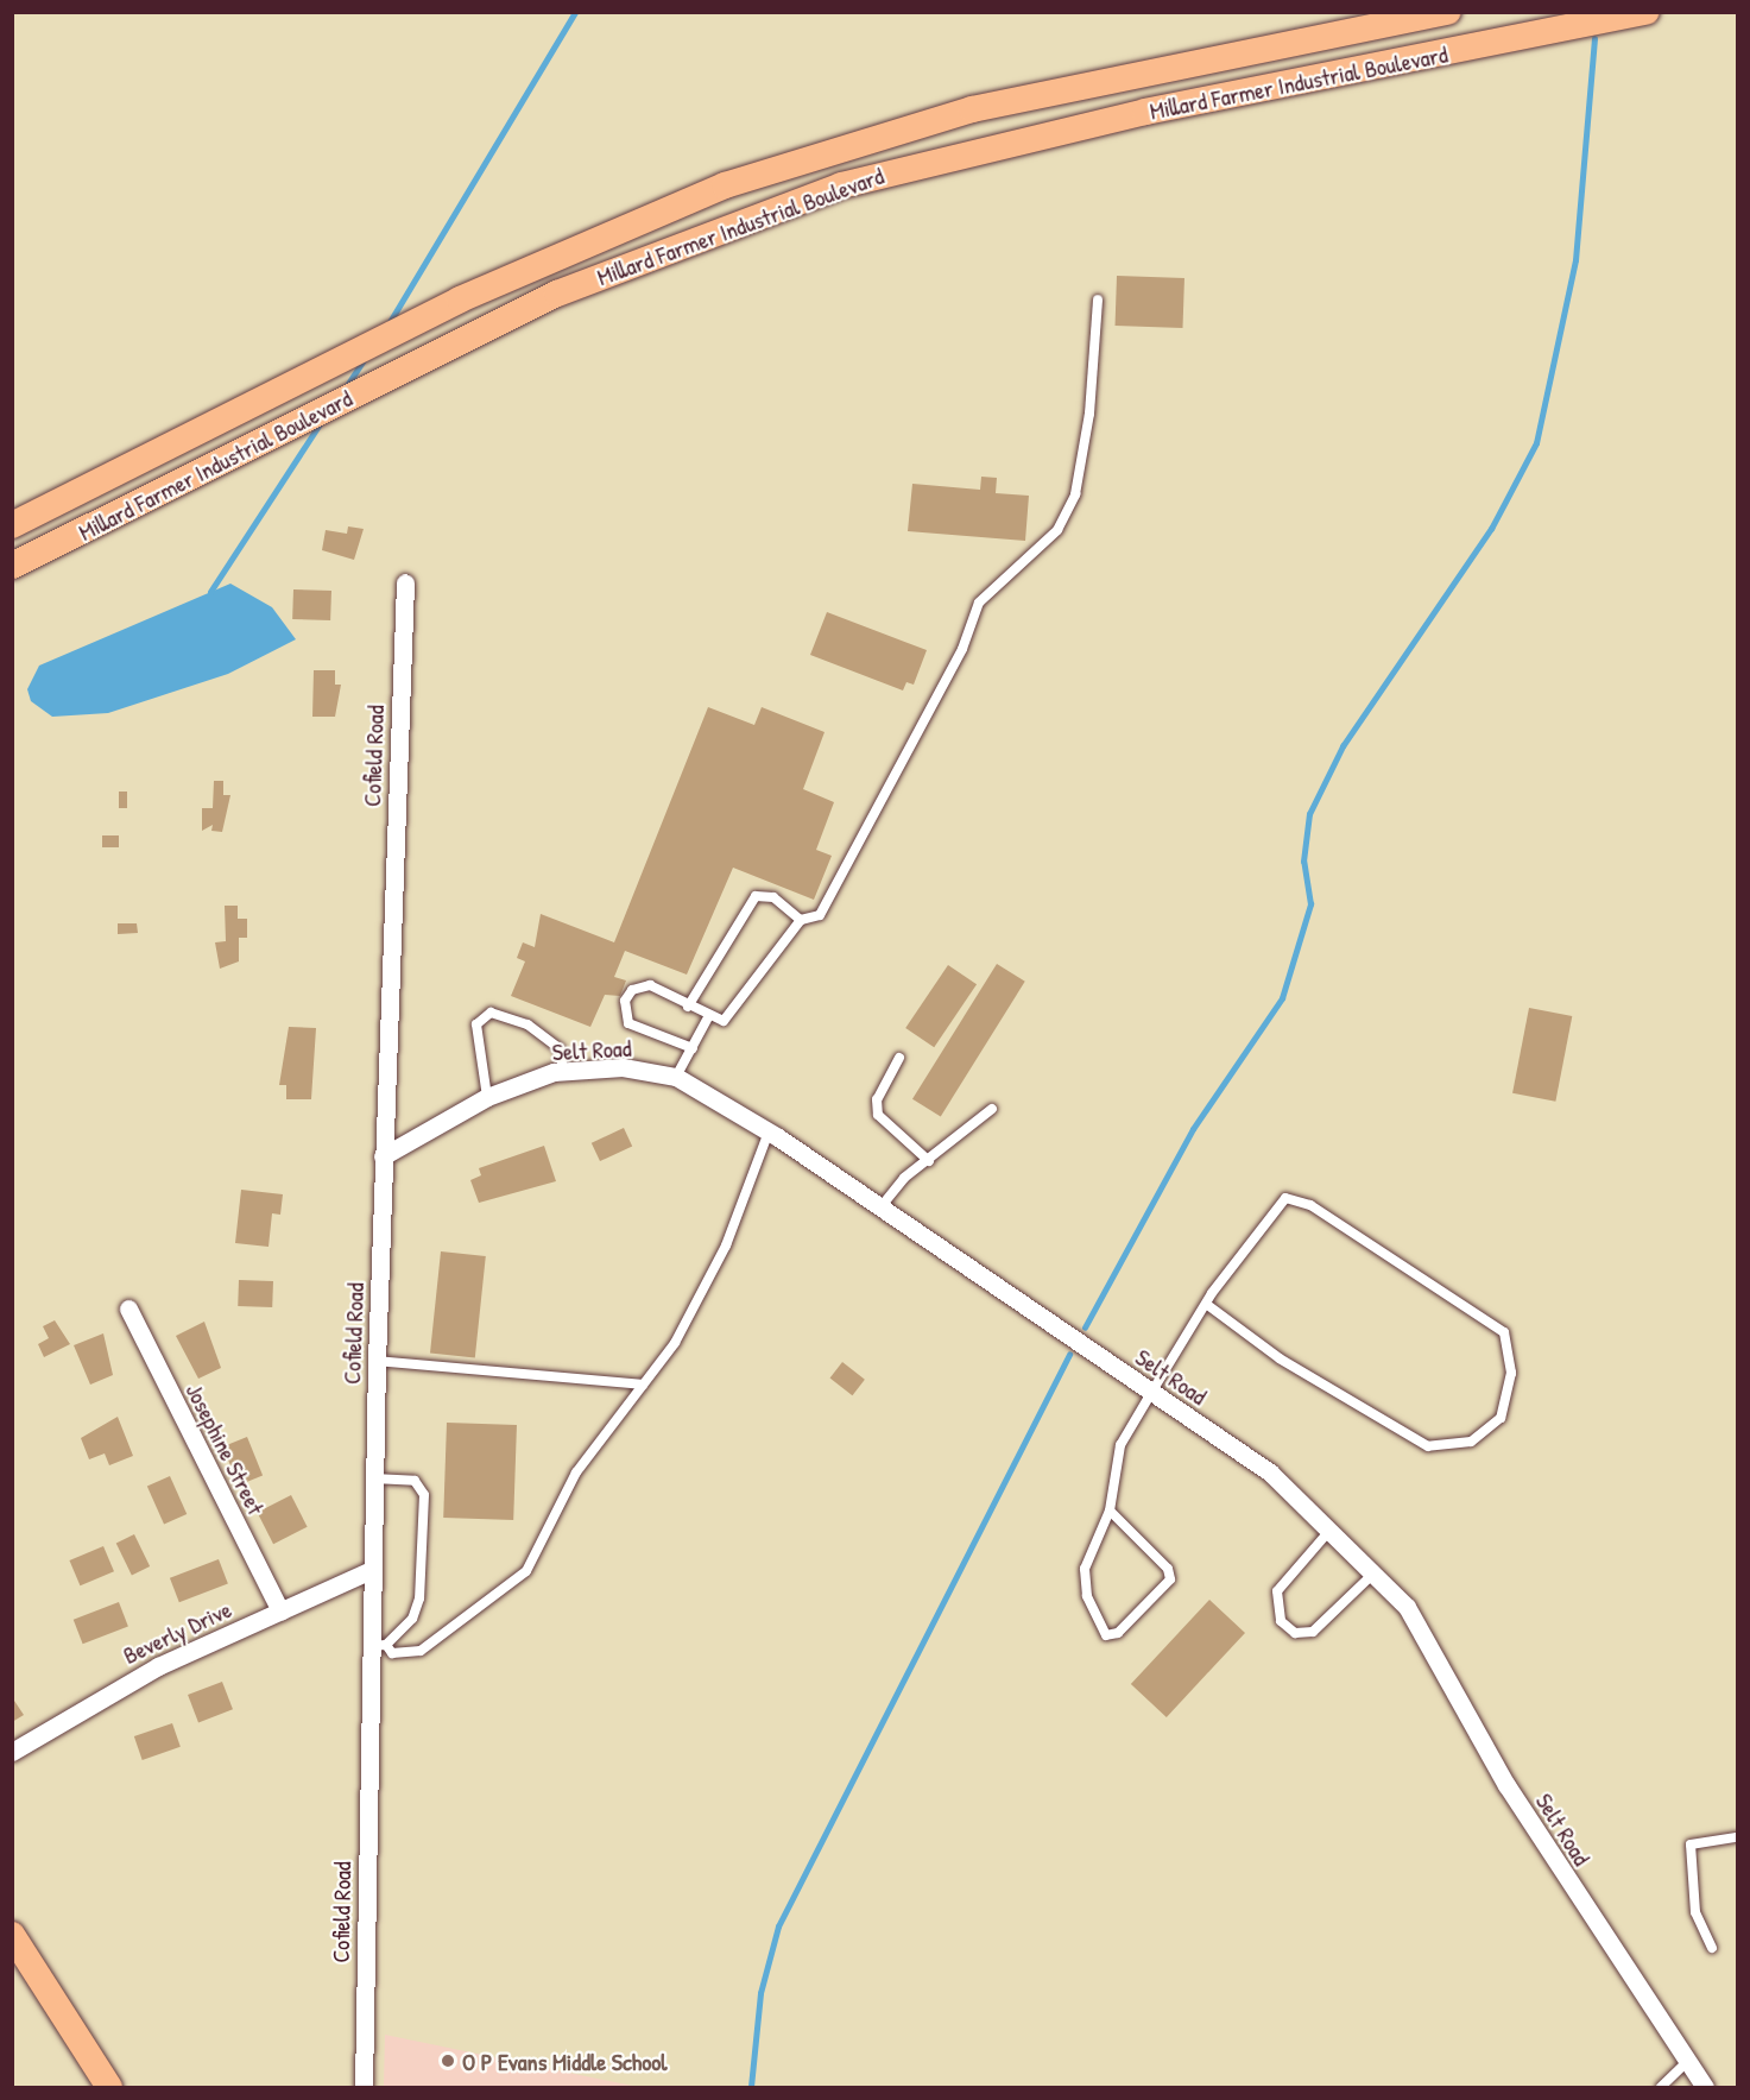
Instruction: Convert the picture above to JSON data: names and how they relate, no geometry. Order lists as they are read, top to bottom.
{
  "streets": {
    "main road": ["Millard Farmer Industrial Boulevard"],
    "street": [
      "Cofield Road",
      "Selt Road",
      "Josephine Street",
      "Beverly Drive"
    ]
  },
  "crossings": [
    ["Cofield Road", "Selt Road"],
    ["Cofield Road", "Beverly Drive"],
    ["Josephine Street", "Beverly Drive"]
  ],
  "places": ["O P Evans Middle School"]
}
